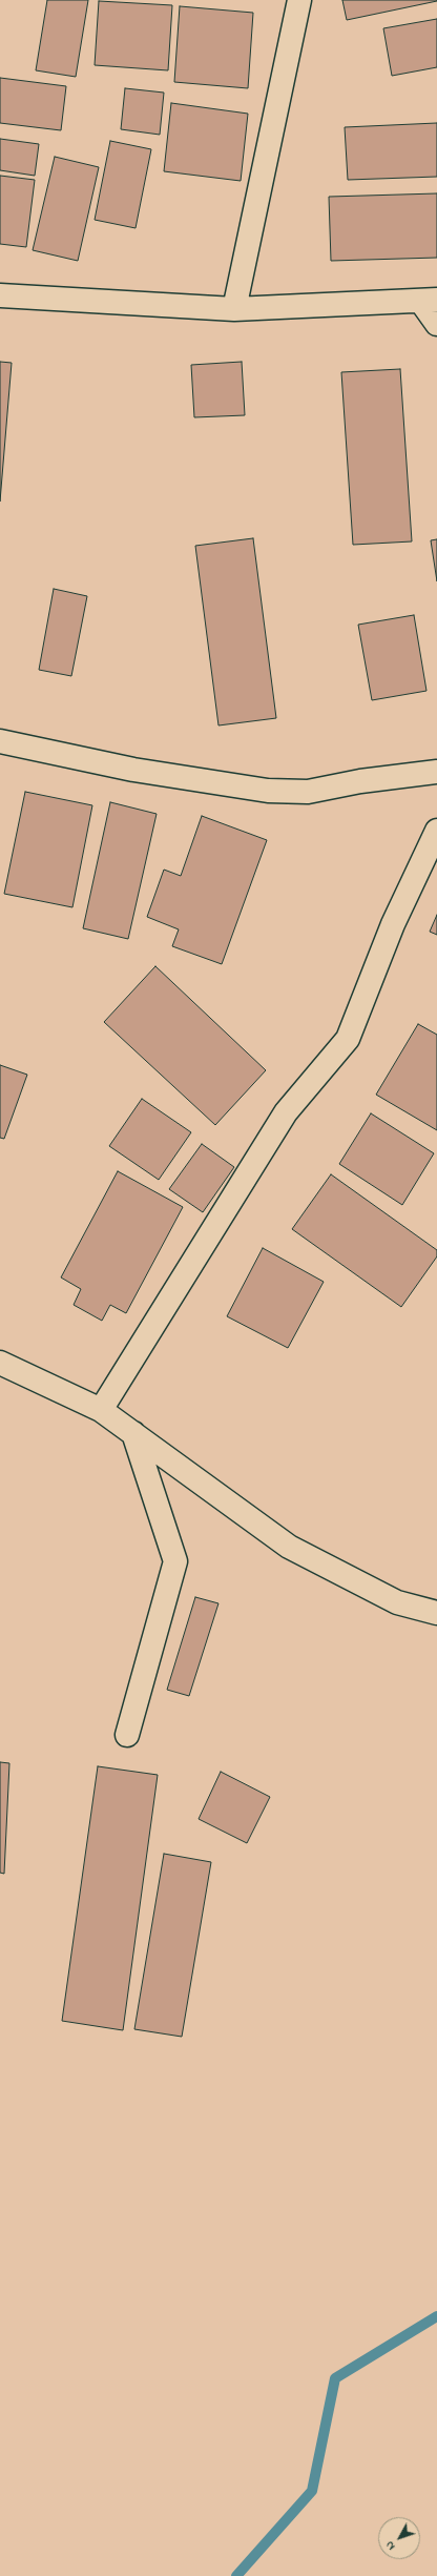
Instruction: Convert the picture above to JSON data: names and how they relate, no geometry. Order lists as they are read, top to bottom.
{
  "north": "bottom left"
}
